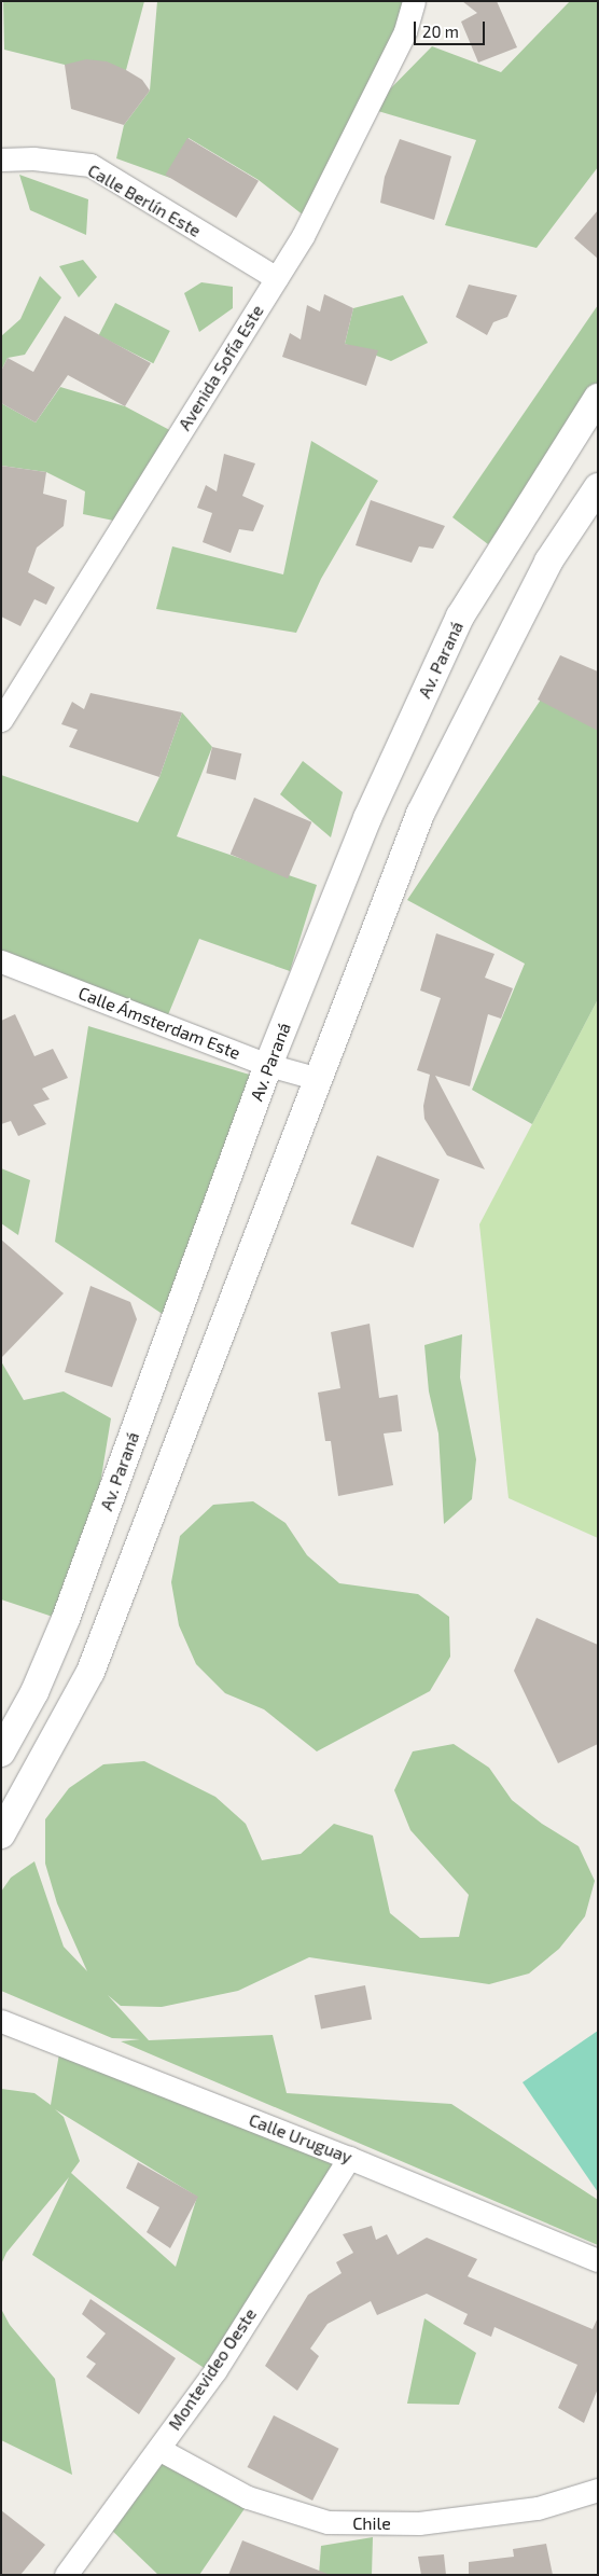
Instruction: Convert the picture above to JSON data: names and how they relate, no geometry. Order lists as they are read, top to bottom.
{
  "streets": {
    "street": [
      "Calle Berlín Este",
      "Avenida Sofía Este",
      "Av. Paraná",
      "Calle Ámsterdam Este",
      "Calle Uruguay",
      "Montevideo Oeste",
      "Chile"
    ]
  },
  "crossings": [
    ["Calle Berlín Este", "Avenida Sofía Este"],
    ["Av. Paraná", "Calle Ámsterdam Este"],
    ["Calle Uruguay", "Montevideo Oeste"],
    ["Montevideo Oeste", "Chile"]
  ],
  "scale_bar": "20 m"
}
